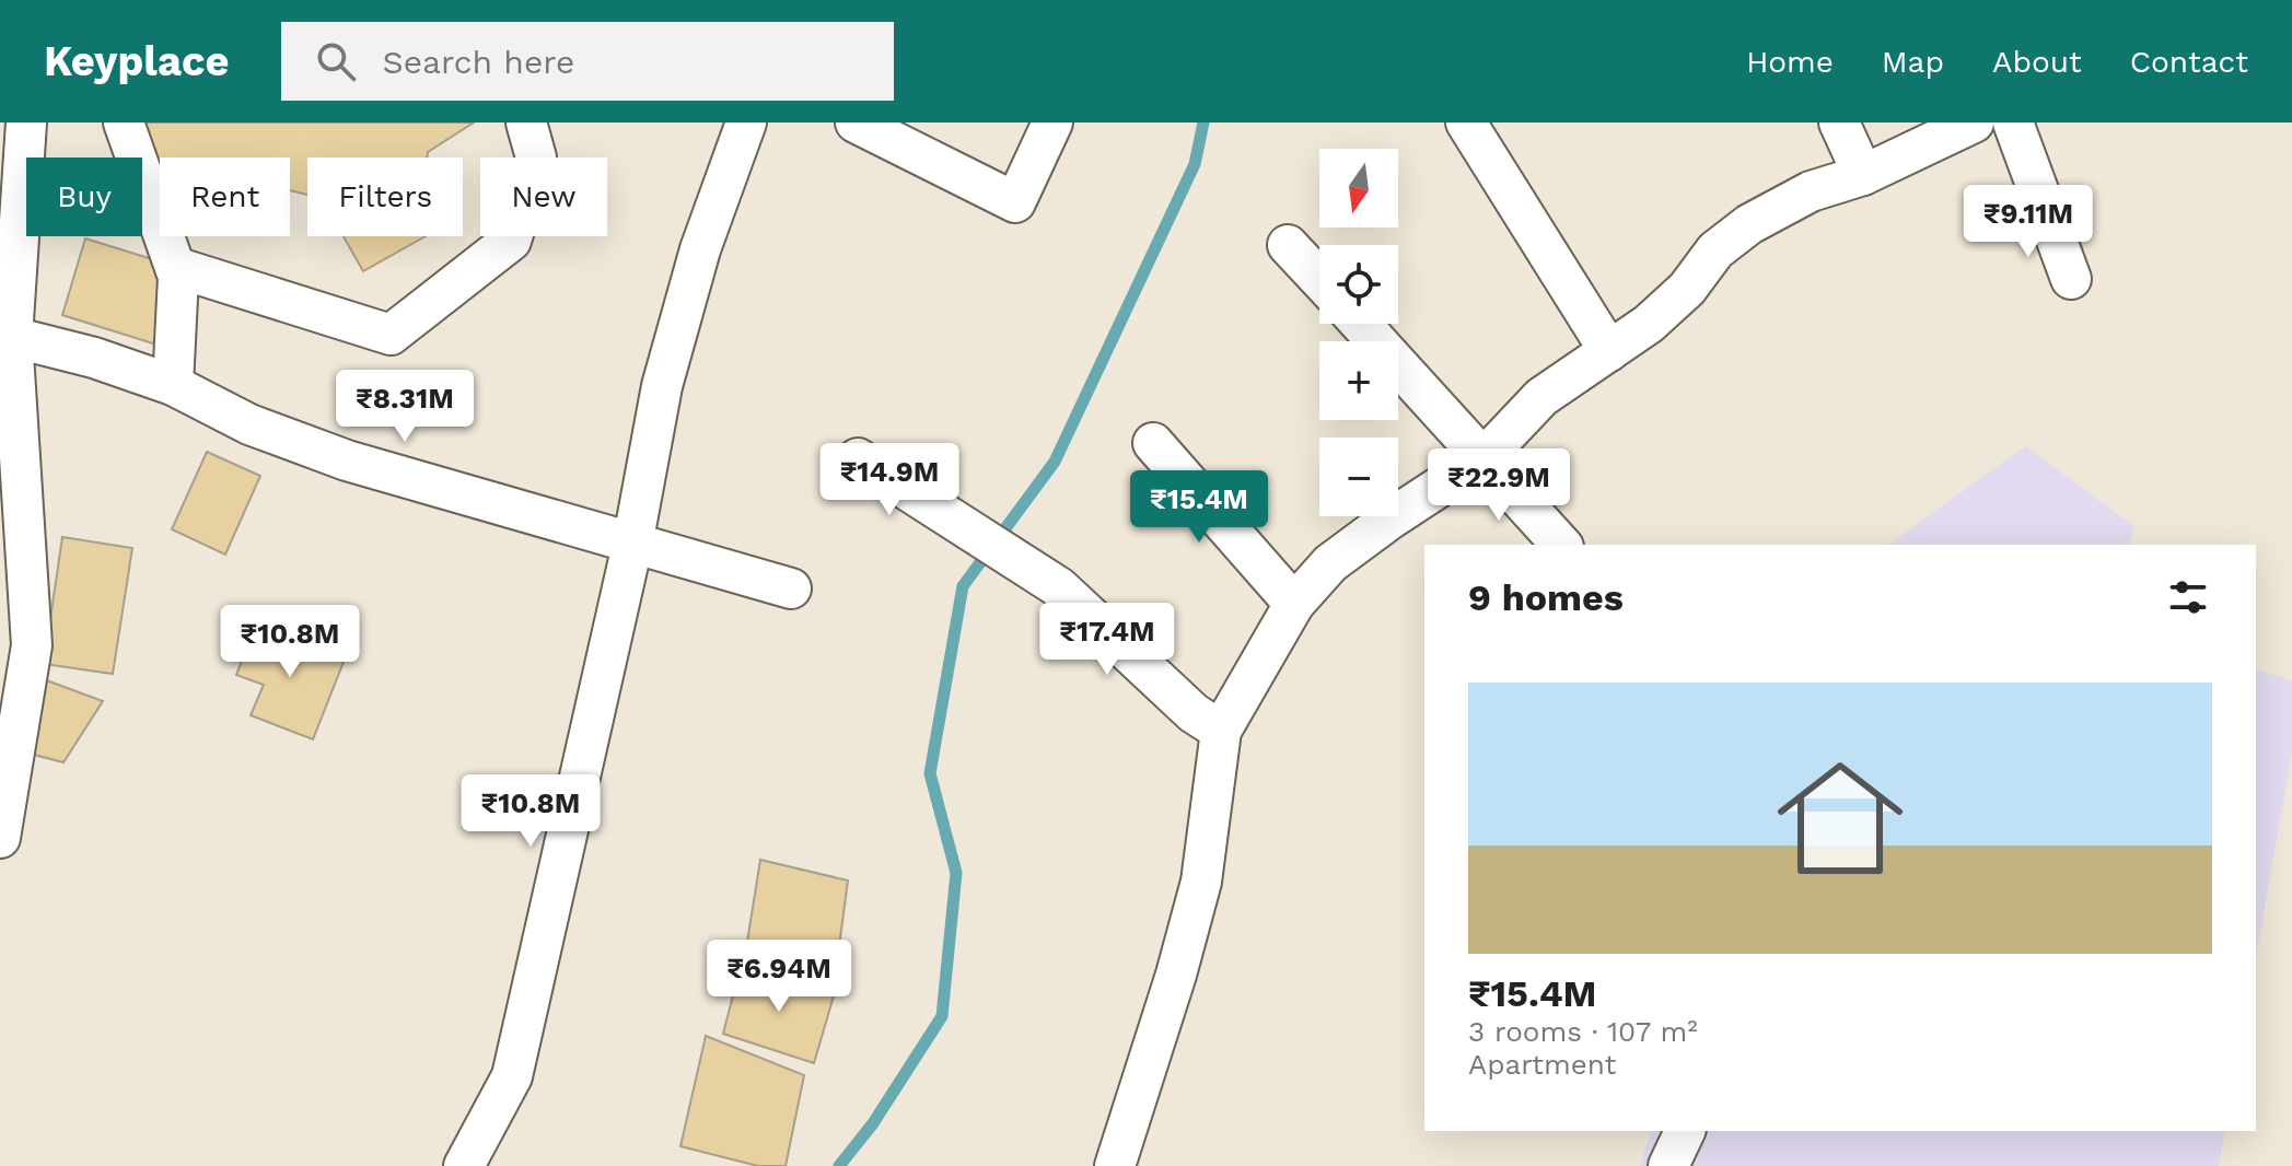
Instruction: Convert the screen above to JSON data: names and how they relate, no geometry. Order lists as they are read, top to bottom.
{
  "north": "bottom",
  "page": {
    "header": "Keyplace",
    "search": "Search here",
    "nav": [
      "Home",
      "Map",
      "About",
      "Contact"
    ],
    "map_buttons": ["+", "−"],
    "chip": [
      "Buy",
      "Rent",
      "Filters",
      "New"
    ],
    "price": [
      "₹9.11M",
      "₹8.31M",
      "₹14.9M",
      "₹22.9M",
      "₹15.4M",
      "₹17.4M",
      "₹10.8M",
      "₹10.8M",
      "₹6.94M"
    ],
    "heading": "9 homes",
    "list": [
      {
        "name": "₹15.4M",
        "note": "3 rooms · 107 m² · Apartment"
      }
    ]
  }
}
